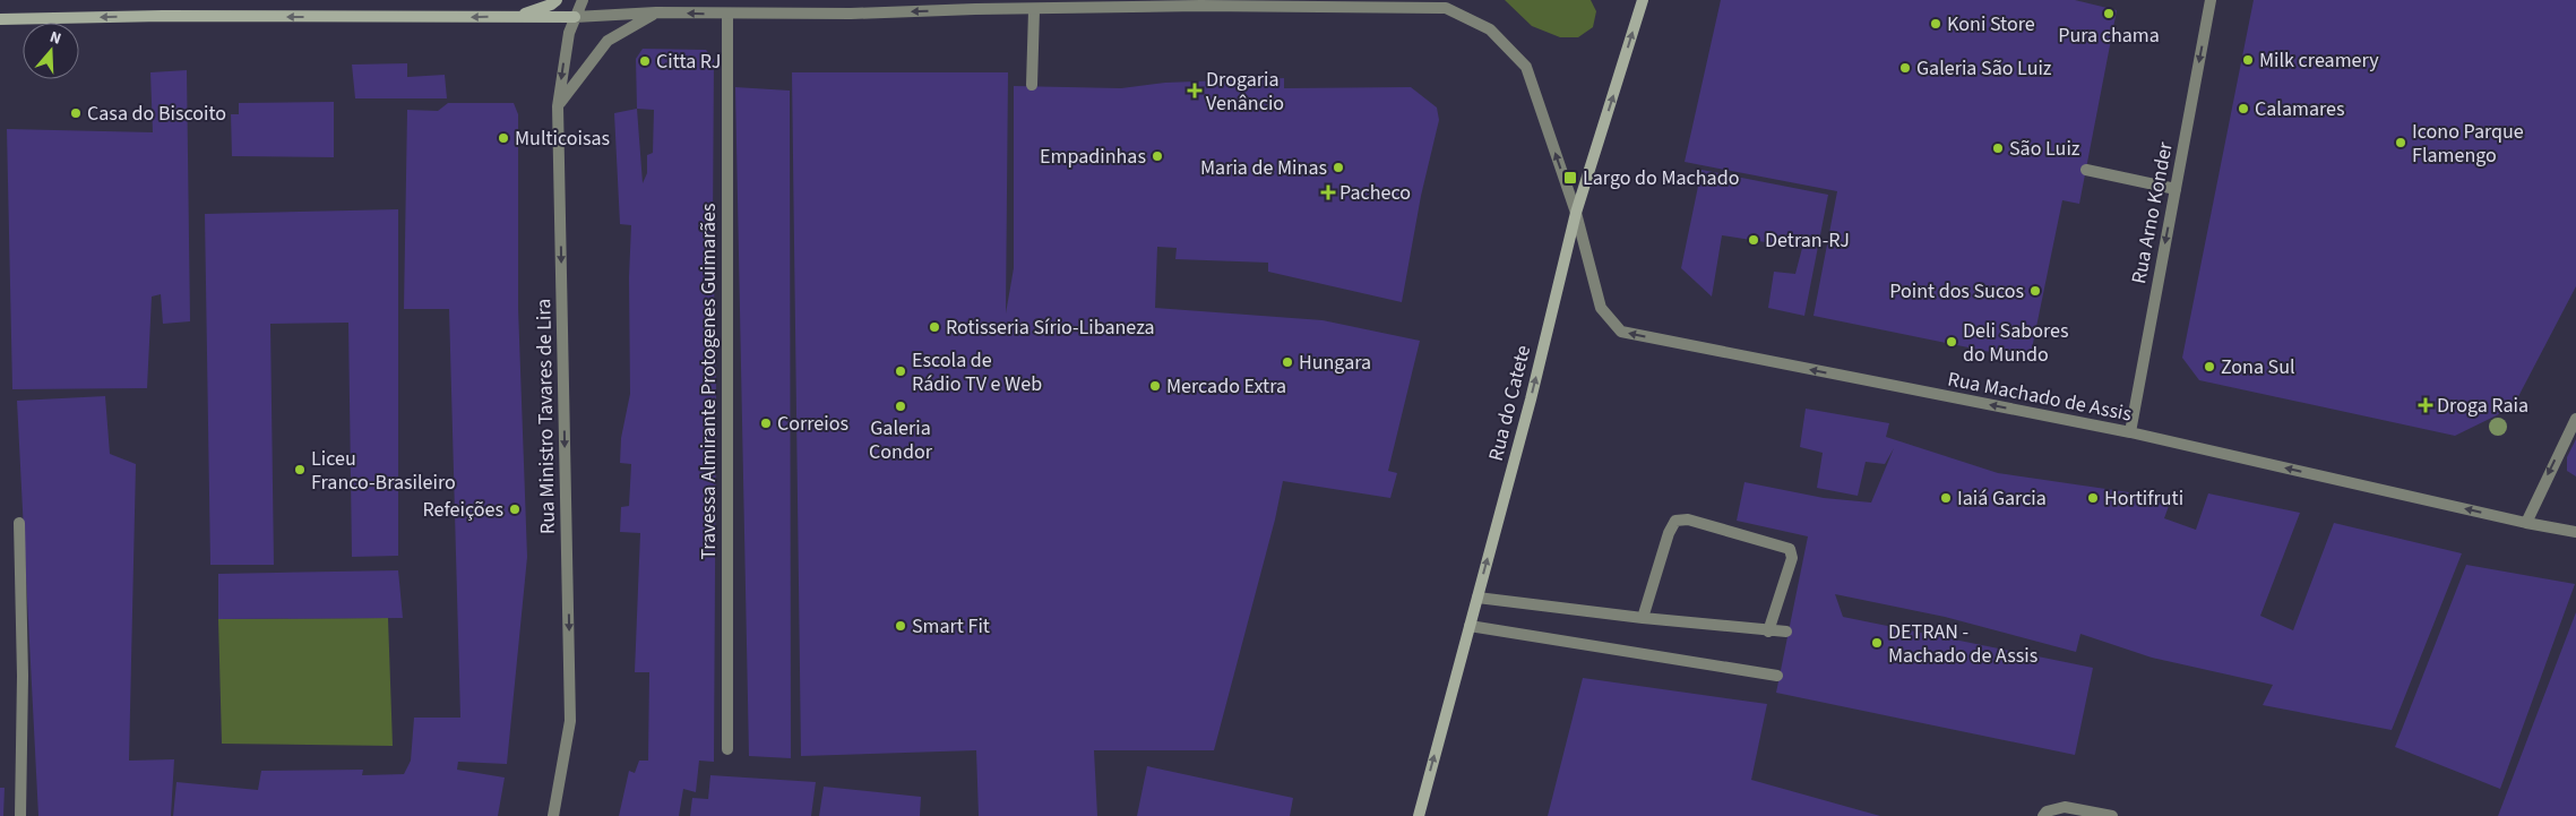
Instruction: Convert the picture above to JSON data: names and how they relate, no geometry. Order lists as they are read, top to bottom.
{
  "streets": {
    "main road": ["Rua do Catete"],
    "street": [
      "Rua Arno Konder",
      "Travessa Almirante Protogenes Guimarães",
      "Rua Machado de Assis",
      "Rua Ministro Tavares de Lira"
    ]
  },
  "crossings": [
    ["Rua Arno Konder", "Rua Machado de Assis"],
    ["Rua Machado de Assis", "Rua do Catete"]
  ],
  "one_way": [
    "Rua Arno Konder",
    "Rua Machado de Assis",
    "Rua do Catete",
    "Rua Ministro Tavares de Lira"
  ],
  "places": {
    "other": [
      "Pura chama",
      "Koni Store",
      "Milk creamery",
      "Citta RJ",
      "Galeria São Luiz",
      "Calamares",
      "Casa do Biscoito",
      "Multicoisas",
      "Icono Parque Flamengo",
      "São Luiz",
      "Empadinhas",
      "Maria de Minas",
      "Detran-RJ",
      "Point dos Sucos",
      "Rotisseria Sírio-Libaneza",
      "Deli Sabores do Mundo",
      "Hungara",
      "Zona Sul",
      "Escola de Rádio TV e Web",
      "Mercado Extra",
      "Galeria Condor",
      "Correios",
      "Liceu Franco-Brasileiro",
      "Iaiá Garcia",
      "Hortifruti",
      "Refeições",
      "Smart Fit",
      "DETRAN - Machado de Assis"
    ],
    "health": ["Drogaria Venâncio", "Pacheco", "Droga Raia"],
    "transit": ["Largo do Machado"]
  },
  "north": "top"
}
